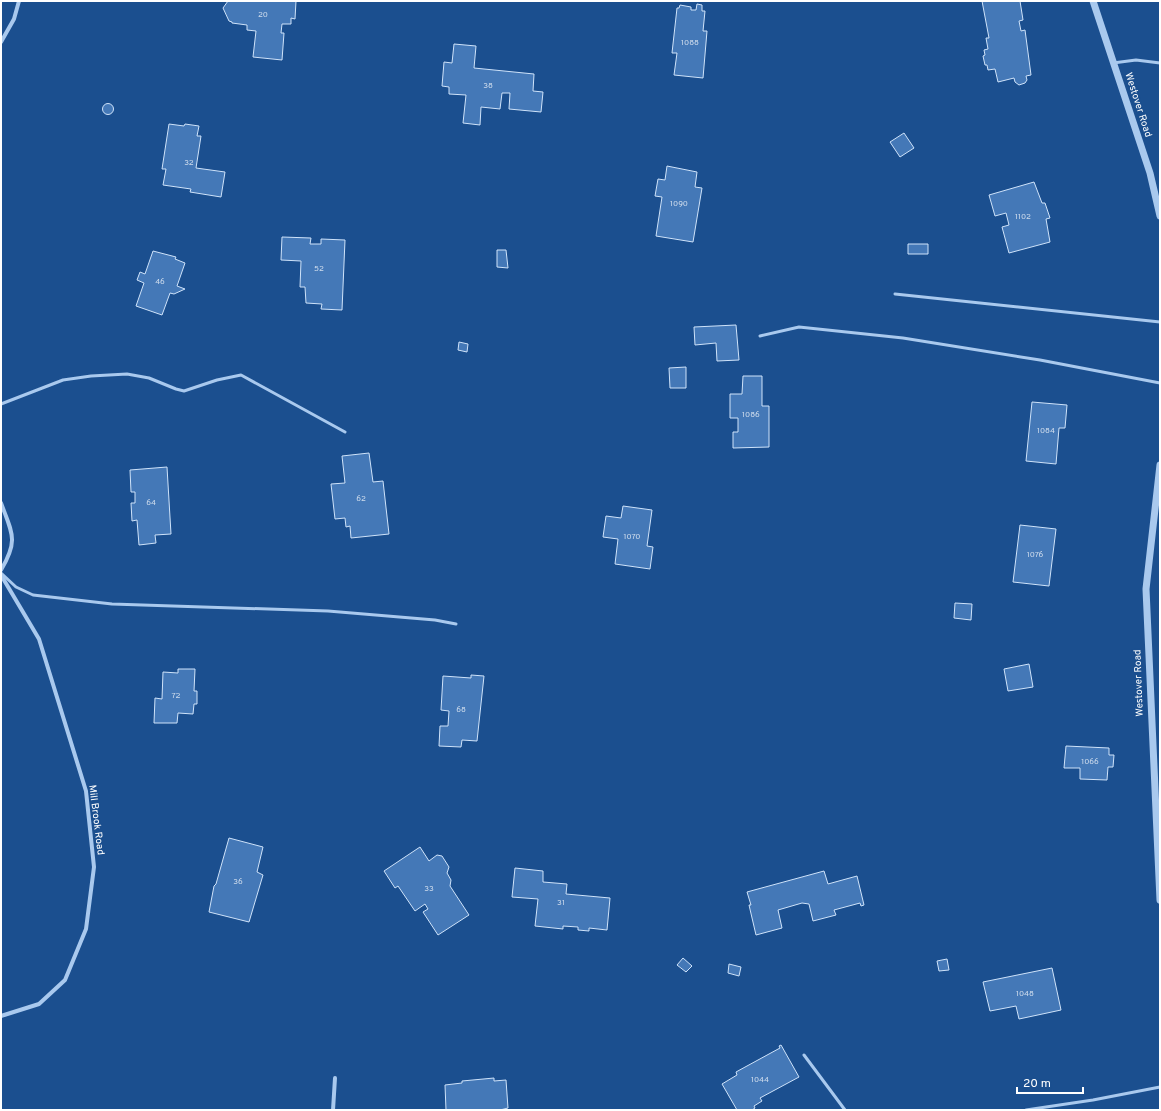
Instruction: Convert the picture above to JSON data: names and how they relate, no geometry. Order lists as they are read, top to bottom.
{
  "streets": {
    "street": ["Westover Road", "Mill Brook Road"]
  },
  "house_numbers": [
    "20",
    "1088",
    "38",
    "32",
    "1090",
    "1102",
    "52",
    "46",
    "1086",
    "1084",
    "62",
    "64",
    "1070",
    "1076",
    "72",
    "68",
    "1066",
    "36",
    "33",
    "31",
    "1048",
    "1044"
  ],
  "scale_bar": "20 m"
}
